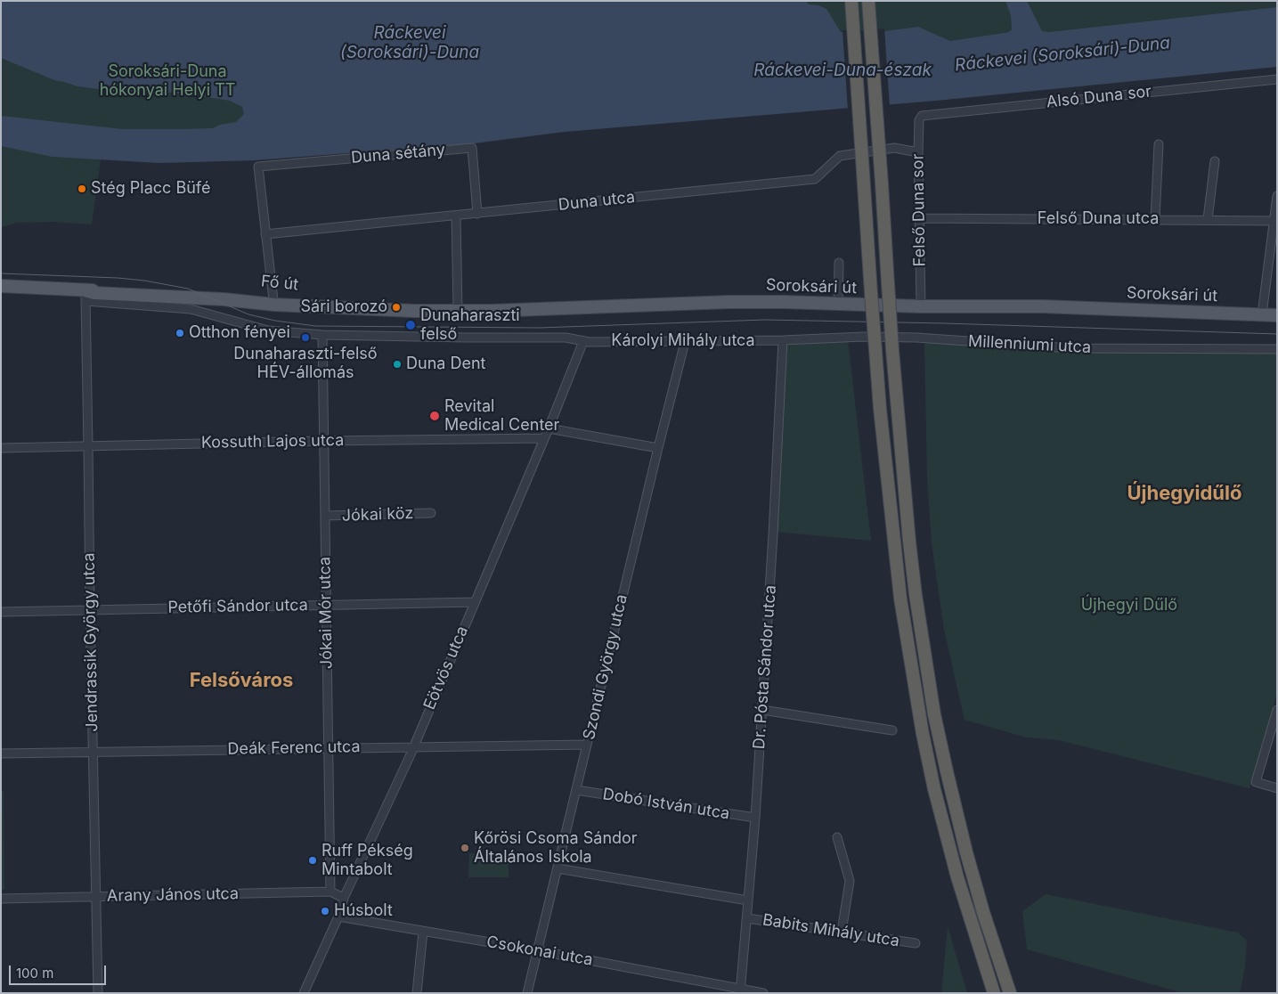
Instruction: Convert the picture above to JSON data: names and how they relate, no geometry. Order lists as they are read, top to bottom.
{
  "streets": {
    "main road": ["Fő út", "Soroksári út"],
    "street": [
      "Alsó Duna sor",
      "Duna sétány",
      "Duna utca",
      "Felső Duna sor",
      "Felső Duna utca",
      "Károlyi Mihály utca",
      "Millenniumi utca",
      "Kossuth Lajos utca",
      "Jókai köz",
      "Petőfi Sándor utca",
      "Jókai Mór utca",
      "Jendrassik György utca",
      "Szondi György utca",
      "Dr. Pósta Sándor utca",
      "Eötvös utca",
      "Deák Ferenc utca",
      "Dobó István utca",
      "Arany János utca",
      "Babits Mihály utca",
      "Csokonai utca"
    ]
  },
  "crossings": [
    ["Alsó Duna sor", "Felső Duna sor"],
    ["Duna sétány", "Duna utca"],
    ["Duna utca", "Felső Duna sor"],
    ["Felső Duna sor", "Felső Duna utca"],
    ["Felső Duna sor", "Soroksári út"],
    ["Fő út", "Soroksári út"],
    ["Fő út", "Károlyi Mihály utca"],
    ["Fő út", "Jókai Mór utca"],
    ["Fő út", "Jendrassik György utca"],
    ["Fő út", "Eötvös utca"],
    ["Károlyi Mihály utca", "Millenniumi utca"],
    ["Károlyi Mihály utca", "Szondi György utca"],
    ["Károlyi Mihály utca", "Dr. Pósta Sándor utca"],
    ["Károlyi Mihály utca", "Eötvös utca"],
    ["Millenniumi utca", "Dr. Pósta Sándor utca"],
    ["Kossuth Lajos utca", "Jókai Mór utca"],
    ["Kossuth Lajos utca", "Jendrassik György utca"],
    ["Kossuth Lajos utca", "Eötvös utca"],
    ["Jókai köz", "Jókai Mór utca"],
    ["Petőfi Sándor utca", "Jókai Mór utca"],
    ["Petőfi Sándor utca", "Jendrassik György utca"],
    ["Petőfi Sándor utca", "Eötvös utca"],
    ["Jókai Mór utca", "Deák Ferenc utca"],
    ["Jókai Mór utca", "Arany János utca"],
    ["Jendrassik György utca", "Deák Ferenc utca"],
    ["Jendrassik György utca", "Arany János utca"],
    ["Szondi György utca", "Deák Ferenc utca"],
    ["Szondi György utca", "Dobó István utca"],
    ["Szondi György utca", "Babits Mihály utca"],
    ["Szondi György utca", "Csokonai utca"],
    ["Dr. Pósta Sándor utca", "Dobó István utca"],
    ["Dr. Pósta Sándor utca", "Babits Mihály utca"],
    ["Dr. Pósta Sándor utca", "Csokonai utca"],
    ["Eötvös utca", "Deák Ferenc utca"],
    ["Eötvös utca", "Arany János utca"],
    ["Eötvös utca", "Csokonai utca"]
  ],
  "districts": ["Újhegyidűlő", "Felsőváros"],
  "water": ["Ráckevei (Soroksári)-Duna", "Ráckevei-Duna-észak"],
  "parks": ["Soroksári-Duna hókonyai Helyi TT", "Újhegyi Dűlő"],
  "places": [
    "Stég Placc Büfé",
    "Sári borozó",
    "Dunaharaszti felső",
    "Otthon fényei",
    "Dunaharaszti-felső HÉV-állomás",
    "Duna Dent",
    "Revital Medical Center",
    "Kőrösi Csoma Sándor Általános Iskola",
    "Ruff Pékség Mintabolt",
    "Húsbolt"
  ],
  "scale_bar": "100 m"
}
